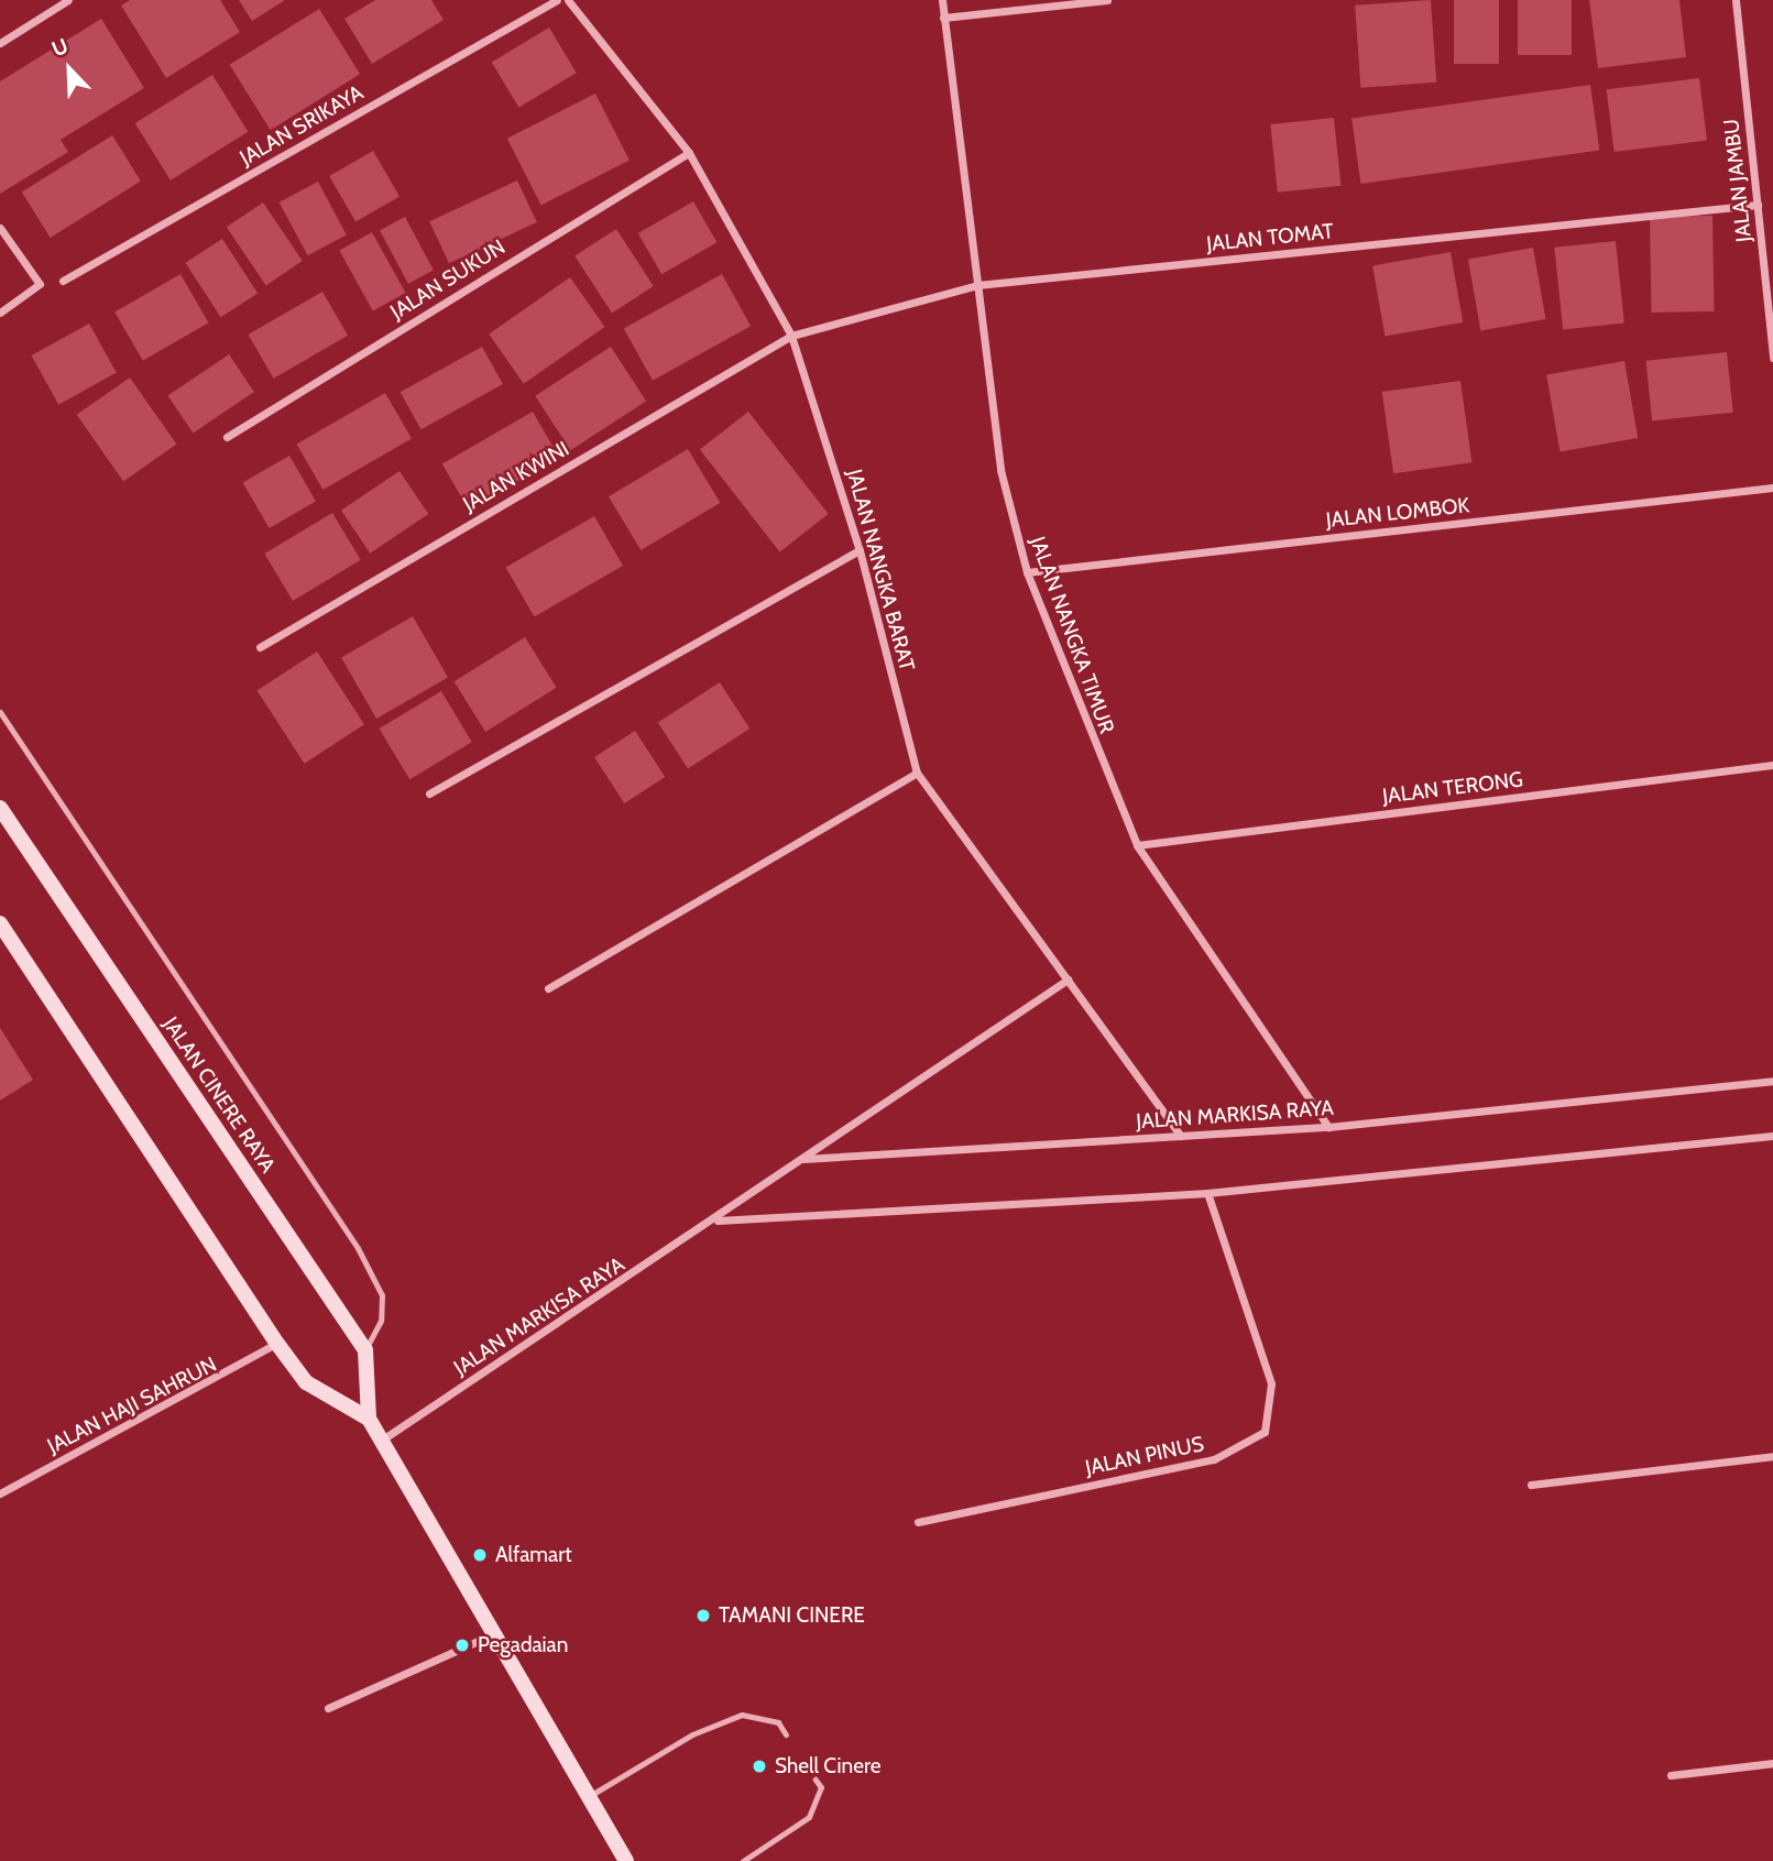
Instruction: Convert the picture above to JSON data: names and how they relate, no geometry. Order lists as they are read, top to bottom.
{
  "streets": {
    "main road": ["JALAN CINERE RAYA"],
    "street": [
      "JALAN SRIKAYA",
      "JALAN JAMBU",
      "JALAN TOMAT",
      "JALAN SUKUN",
      "JALAN KWINI",
      "JALAN LOMBOK",
      "JALAN NANGKA BARAT",
      "JALAN NANGKA TIMUR",
      "JALAN TERONG",
      "JALAN MARKISA RAYA",
      "JALAN HAJI SAHRUN",
      "JALAN PINUS"
    ]
  },
  "crossings": [
    ["JALAN JAMBU", "JALAN TOMAT"],
    ["JALAN TOMAT", "JALAN KWINI"],
    ["JALAN TOMAT", "JALAN NANGKA BARAT"],
    ["JALAN TOMAT", "JALAN NANGKA TIMUR"],
    ["JALAN SUKUN", "JALAN NANGKA BARAT"],
    ["JALAN KWINI", "JALAN NANGKA BARAT"],
    ["JALAN LOMBOK", "JALAN NANGKA TIMUR"],
    ["JALAN NANGKA BARAT", "JALAN MARKISA RAYA"],
    ["JALAN NANGKA TIMUR", "JALAN TERONG"],
    ["JALAN NANGKA TIMUR", "JALAN MARKISA RAYA"],
    ["JALAN MARKISA RAYA", "JALAN PINUS"]
  ],
  "places": [
    "Alfamart",
    "TAMANI CINERE",
    "Pegadaian",
    "Shell Cinere"
  ],
  "north": "top left"
}
